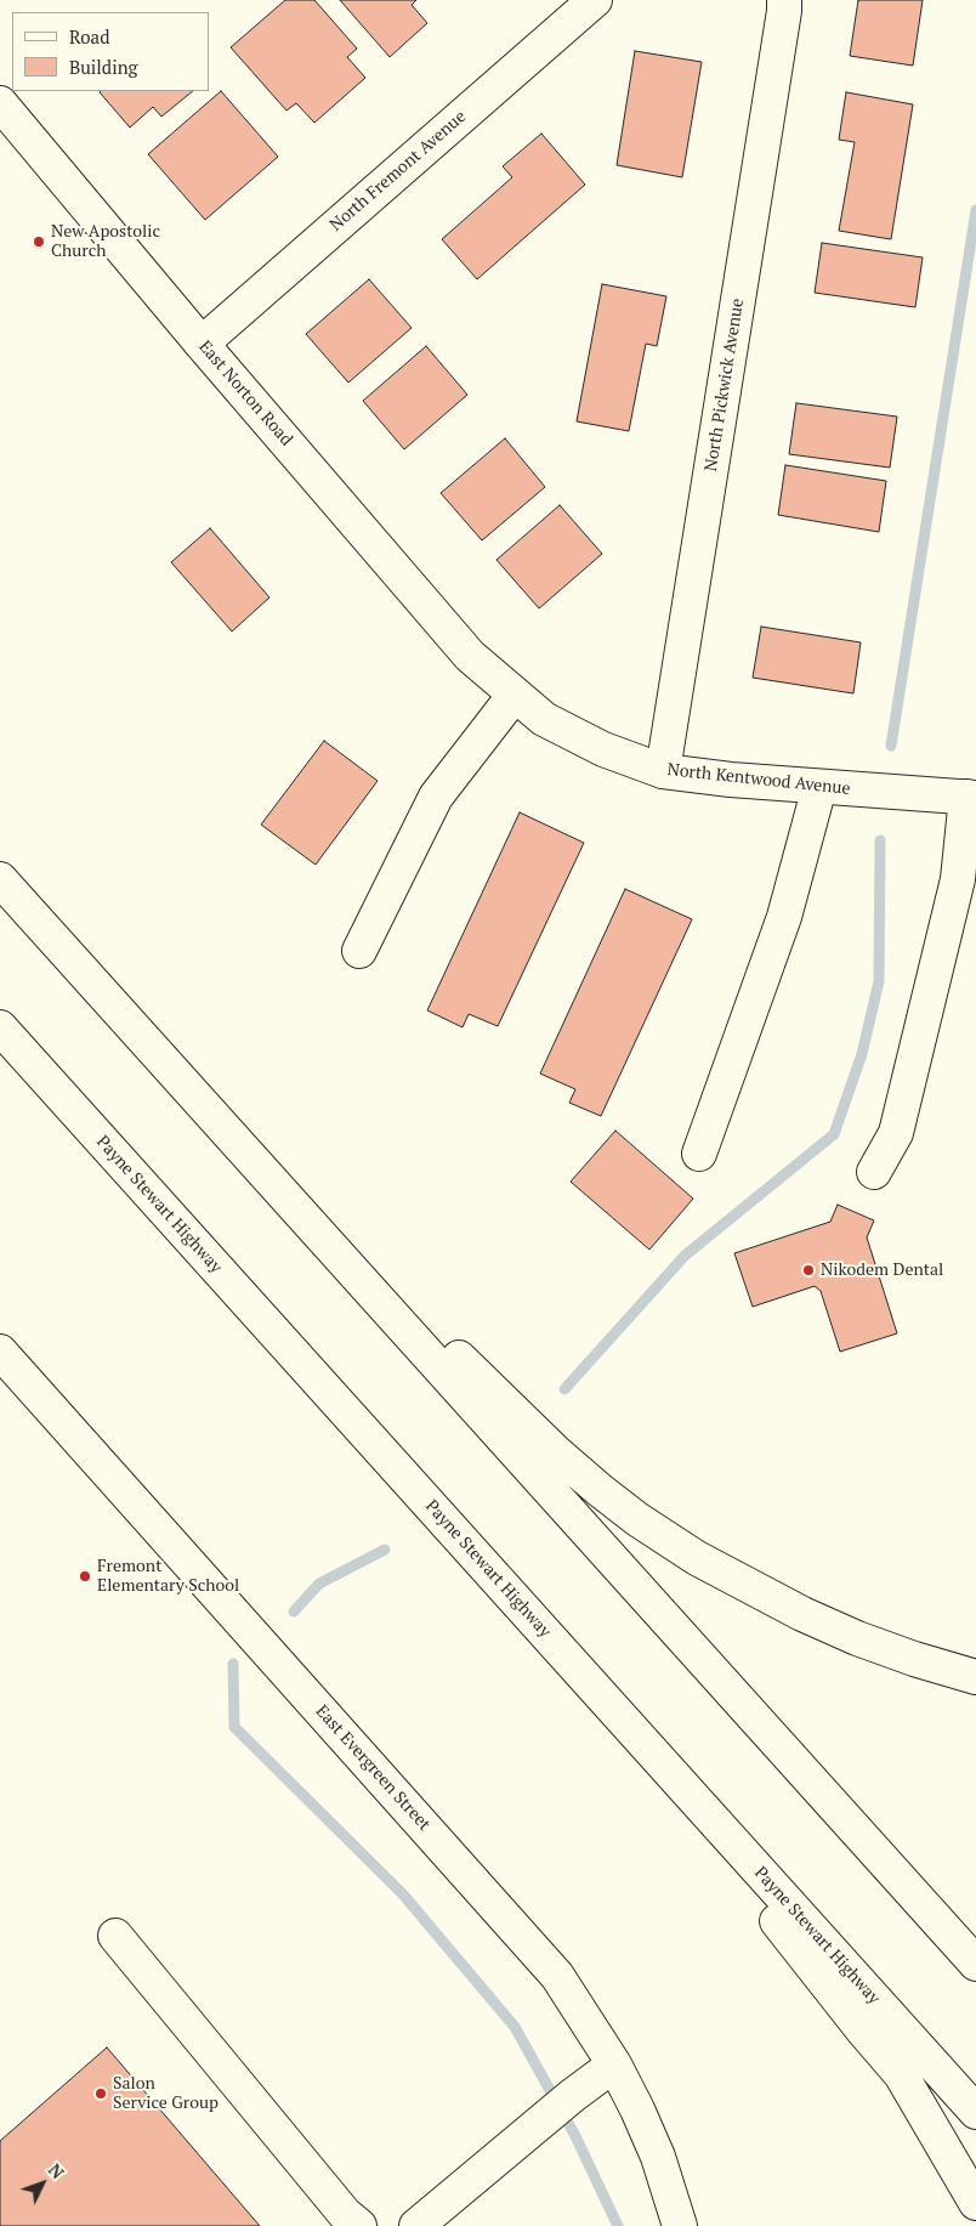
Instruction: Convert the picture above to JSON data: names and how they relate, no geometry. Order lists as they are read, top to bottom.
{
  "streets": {
    "main road": [
      "North Fremont Avenue",
      "North Pickwick Avenue",
      "East Norton Road",
      "North Kentwood Avenue",
      "Payne Stewart Highway",
      "East Evergreen Street"
    ]
  },
  "crossings": [
    ["North Fremont Avenue", "East Norton Road"],
    ["North Pickwick Avenue", "North Kentwood Avenue"],
    ["East Norton Road", "North Kentwood Avenue"]
  ],
  "places": [
    "New Apostolic Church",
    "Nikodem Dental",
    "Fremont Elementary School",
    "Salon Service Group"
  ],
  "legend": ["Road", "Building"],
  "north": "top right"
}
